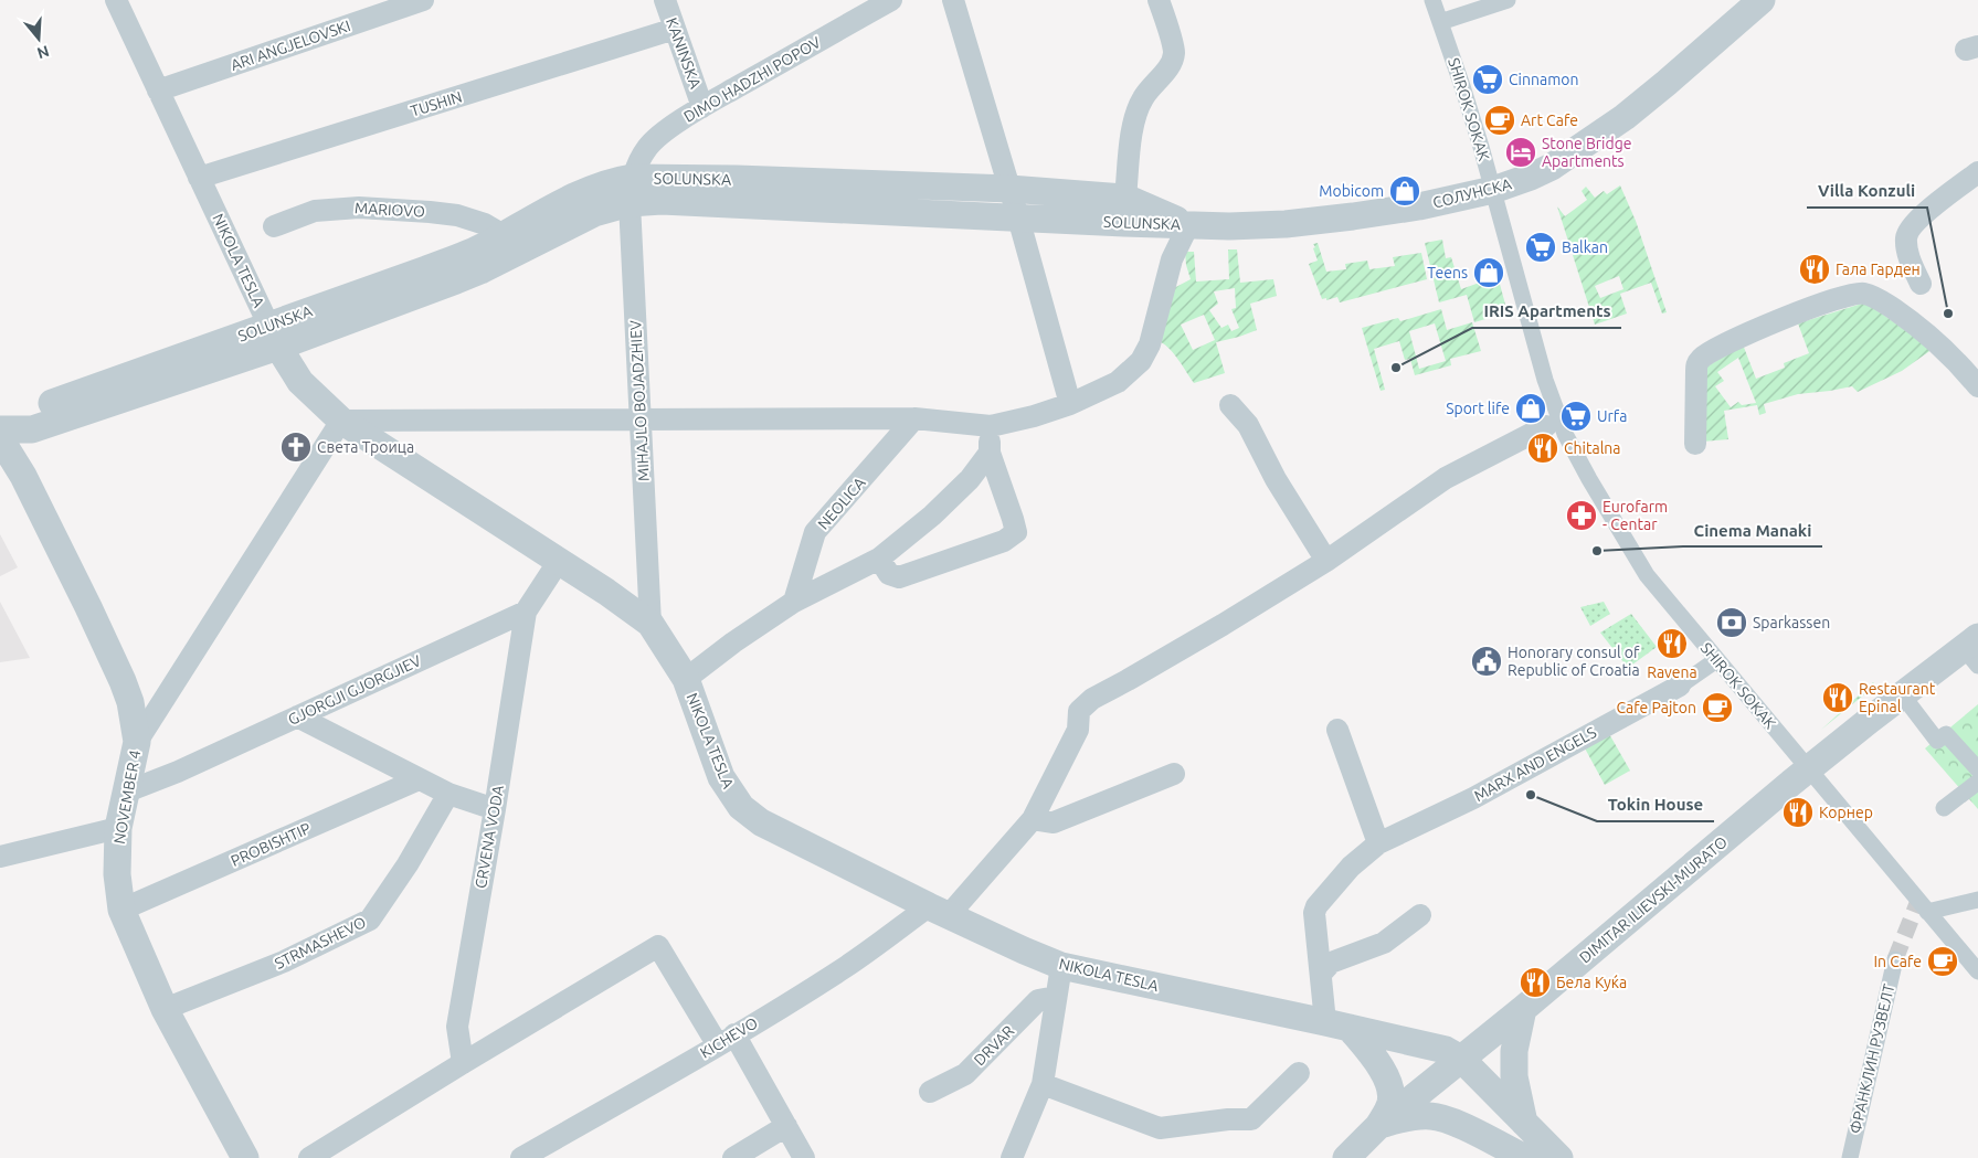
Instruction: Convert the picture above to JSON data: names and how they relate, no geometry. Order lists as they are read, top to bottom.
{
  "streets": {
    "street": [
      "ARI ANGJELOVSKI",
      "KANINSKA",
      "DIMO HADZHI POPOV",
      "TUSHIN",
      "SHIROK SOKAK",
      "SOLUNSKA",
      "СОЛУНСКА",
      "MARIOVO",
      "NIKOLA TESLA",
      "MIHAJLO BOJADZHIEV",
      "NEOLICA",
      "GJORGJI GJORGJIEV",
      "MARX AND ENGELS",
      "NOVEMBER 4",
      "CRVENA VODA",
      "PROBISHTIP",
      "DIMITAR ILIEVSKI-MURATO",
      "STRMASHEVO",
      "KICHEVO",
      "DRVAR",
      "ФРАНКЛИН РУЗВЕЛТ"
    ]
  },
  "crossings": [
    ["ARI ANGJELOVSKI", "NIKOLA TESLA"],
    ["KANINSKA", "DIMO HADZHI POPOV"],
    ["KANINSKA", "TUSHIN"],
    ["DIMO HADZHI POPOV", "SOLUNSKA"],
    ["DIMO HADZHI POPOV", "MIHAJLO BOJADZHIEV"],
    ["TUSHIN", "NIKOLA TESLA"],
    ["SHIROK SOKAK", "СОЛУНСКА"],
    ["SHIROK SOKAK", "MARX AND ENGELS"],
    ["SHIROK SOKAK", "DIMITAR ILIEVSKI-MURATO"],
    ["SOLUNSKA", "СОЛУНСКА"],
    ["SOLUNSKA", "MARIOVO"],
    ["SOLUNSKA", "NIKOLA TESLA"],
    ["SOLUNSKA", "MIHAJLO BOJADZHIEV"],
    ["NIKOLA TESLA", "MIHAJLO BOJADZHIEV"],
    ["NIKOLA TESLA", "MARX AND ENGELS"],
    ["NIKOLA TESLA", "DIMITAR ILIEVSKI-MURATO"],
    ["NIKOLA TESLA", "KICHEVO"],
    ["GJORGJI GJORGJIEV", "NOVEMBER 4"],
    ["GJORGJI GJORGJIEV", "CRVENA VODA"],
    ["NOVEMBER 4", "PROBISHTIP"],
    ["NOVEMBER 4", "STRMASHEVO"]
  ],
  "places": {
    "supermarket": ["Cinnamon", "Balkan", "Urfa"],
    "cafe": ["Art Cafе", "Cafe Pajton", "In Cafe"],
    "hotel": ["Stone Bridge Apartments"],
    "shop": ["Mobicom", "Teens", "Sport life"],
    "restaurant": [
      "Гала Гарден",
      "Chitalna",
      "Ravena",
      "Restaurant Epinal",
      "Корнер",
      "Бела Куќа"
    ],
    "other": [
      "Villa Konzuli",
      "IRIS Apartments",
      "Cinema Manaki",
      "Tokin House"
    ],
    "church": ["Света Троица"],
    "pharmacy": ["Eurofarm - Centar"],
    "bank": ["Sparkassen"],
    "public building": ["Honorary consul of Republic of Croatia"]
  },
  "north": "bottom"
}
